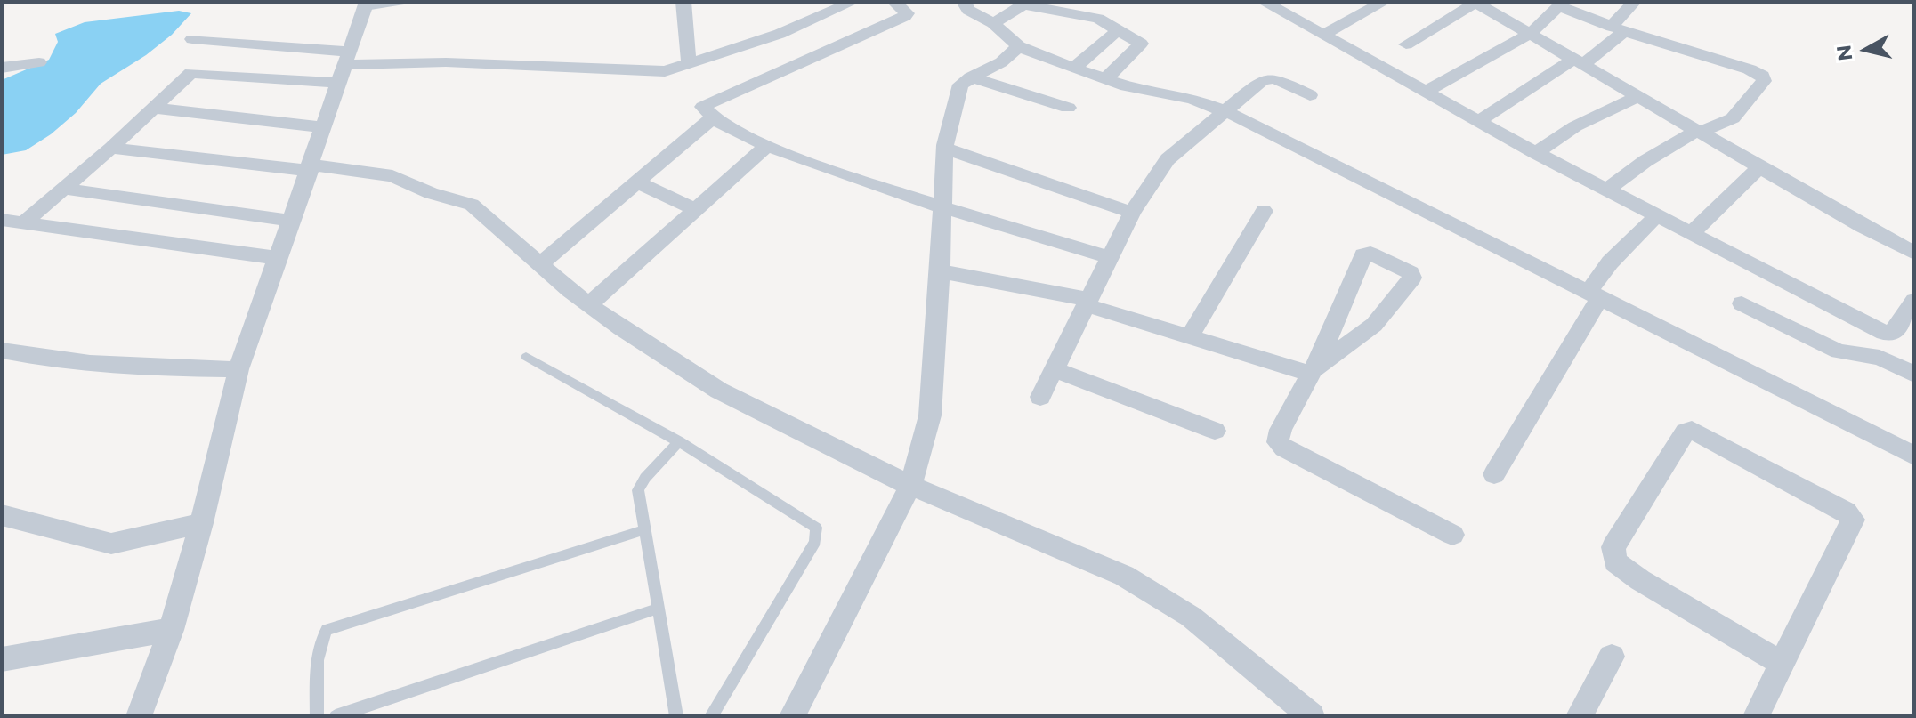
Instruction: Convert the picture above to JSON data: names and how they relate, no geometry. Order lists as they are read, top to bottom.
{
  "north": "left"
}
